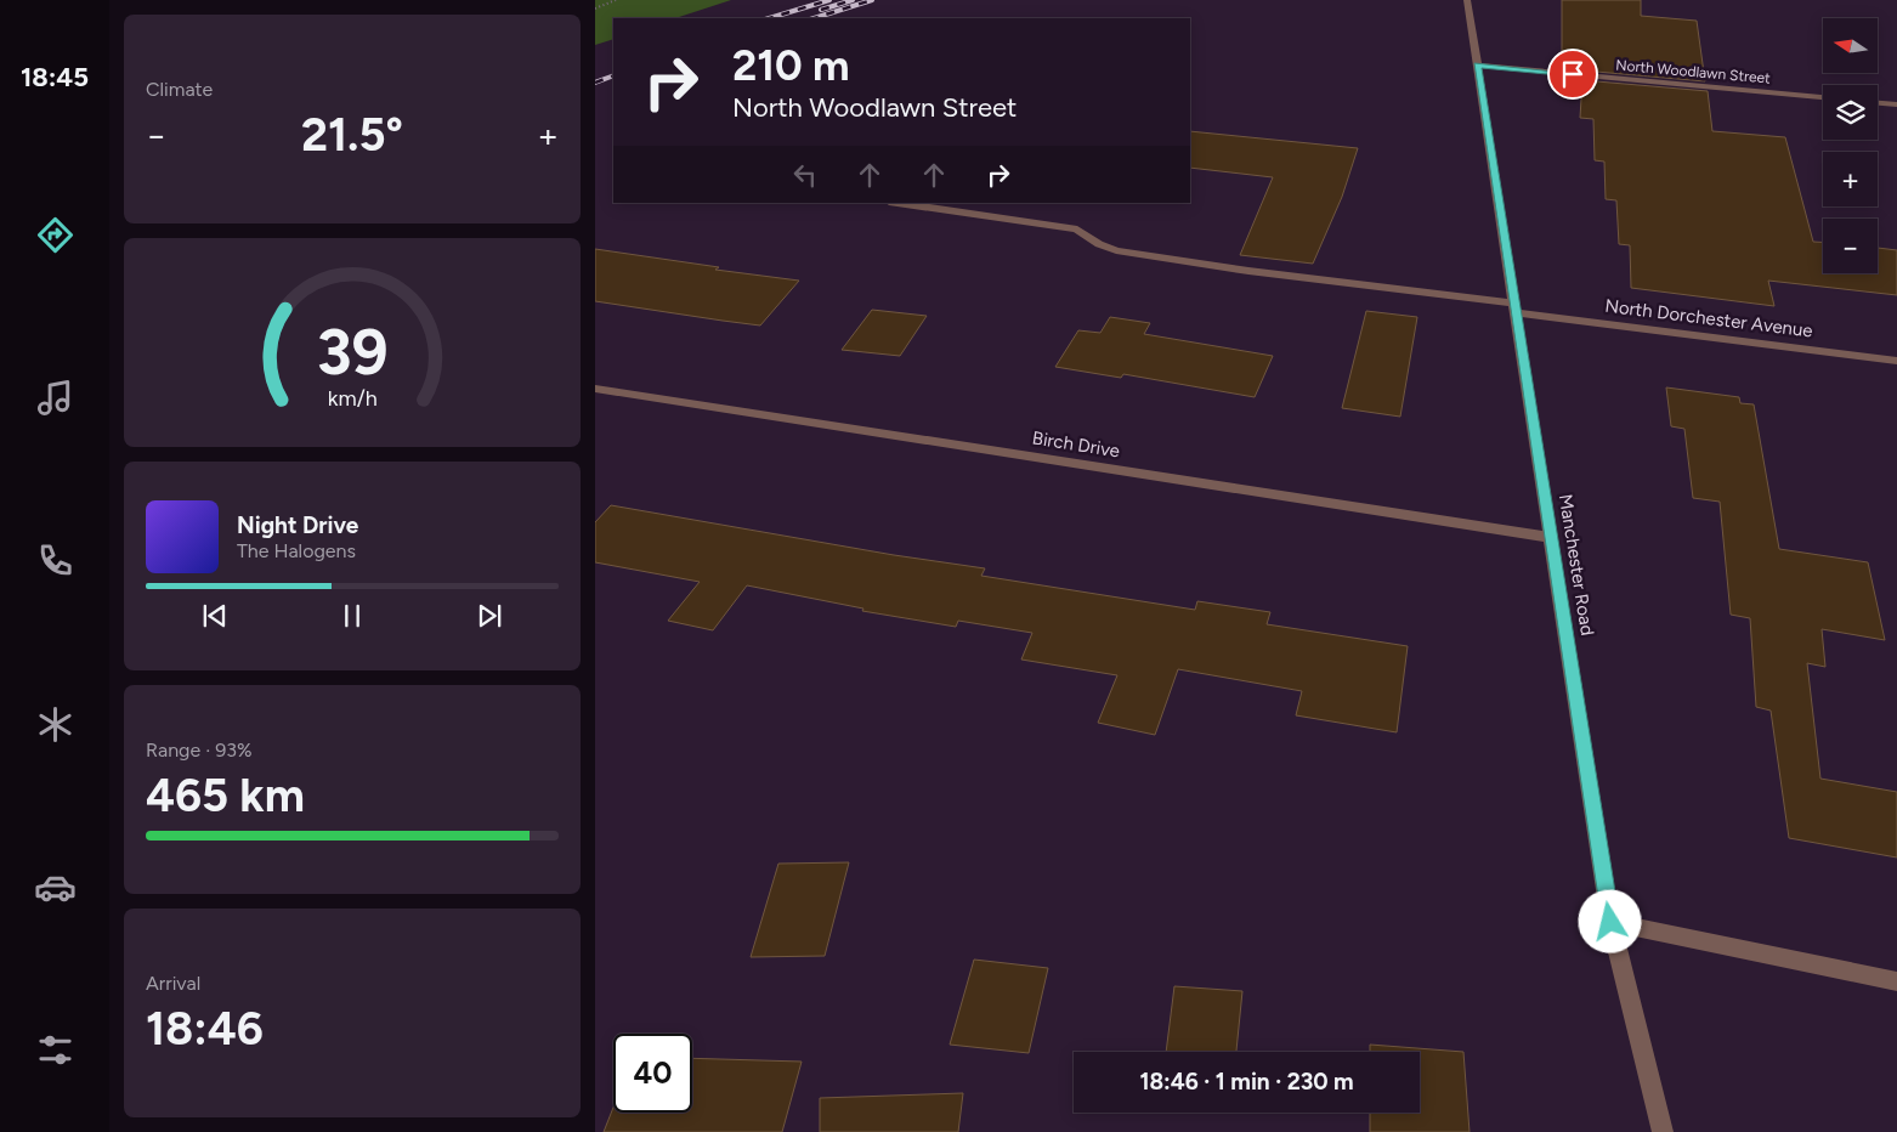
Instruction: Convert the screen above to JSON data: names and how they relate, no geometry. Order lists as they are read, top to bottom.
{
  "streets": {
    "street": [
      "North Woodlawn Street",
      "North Dorchester Avenue",
      "Birch Drive",
      "Manchester Road"
    ]
  },
  "crossings": [
    ["North Woodlawn Street", "Manchester Road"],
    ["North Dorchester Avenue", "Manchester Road"],
    ["Birch Drive", "Manchester Road"]
  ],
  "north": "left",
  "page": {
    "tabs": "18:45",
    "tile": [
      "Climate",
      ["Range · 93%", "465 km"],
      ["Arrival", "18:46"]
    ],
    "map_buttons": ["+", "−"],
    "turn": ["210 m", "North Woodlawn Street"],
    "heat": ["−", "21.5°", "+"],
    "song": ["Night Drive", "The Halogens"],
    "limit": "40",
    "trip": "18:46 · 1 min · 230 m",
    "gauge": ["39", "km/h"]
  }
}
